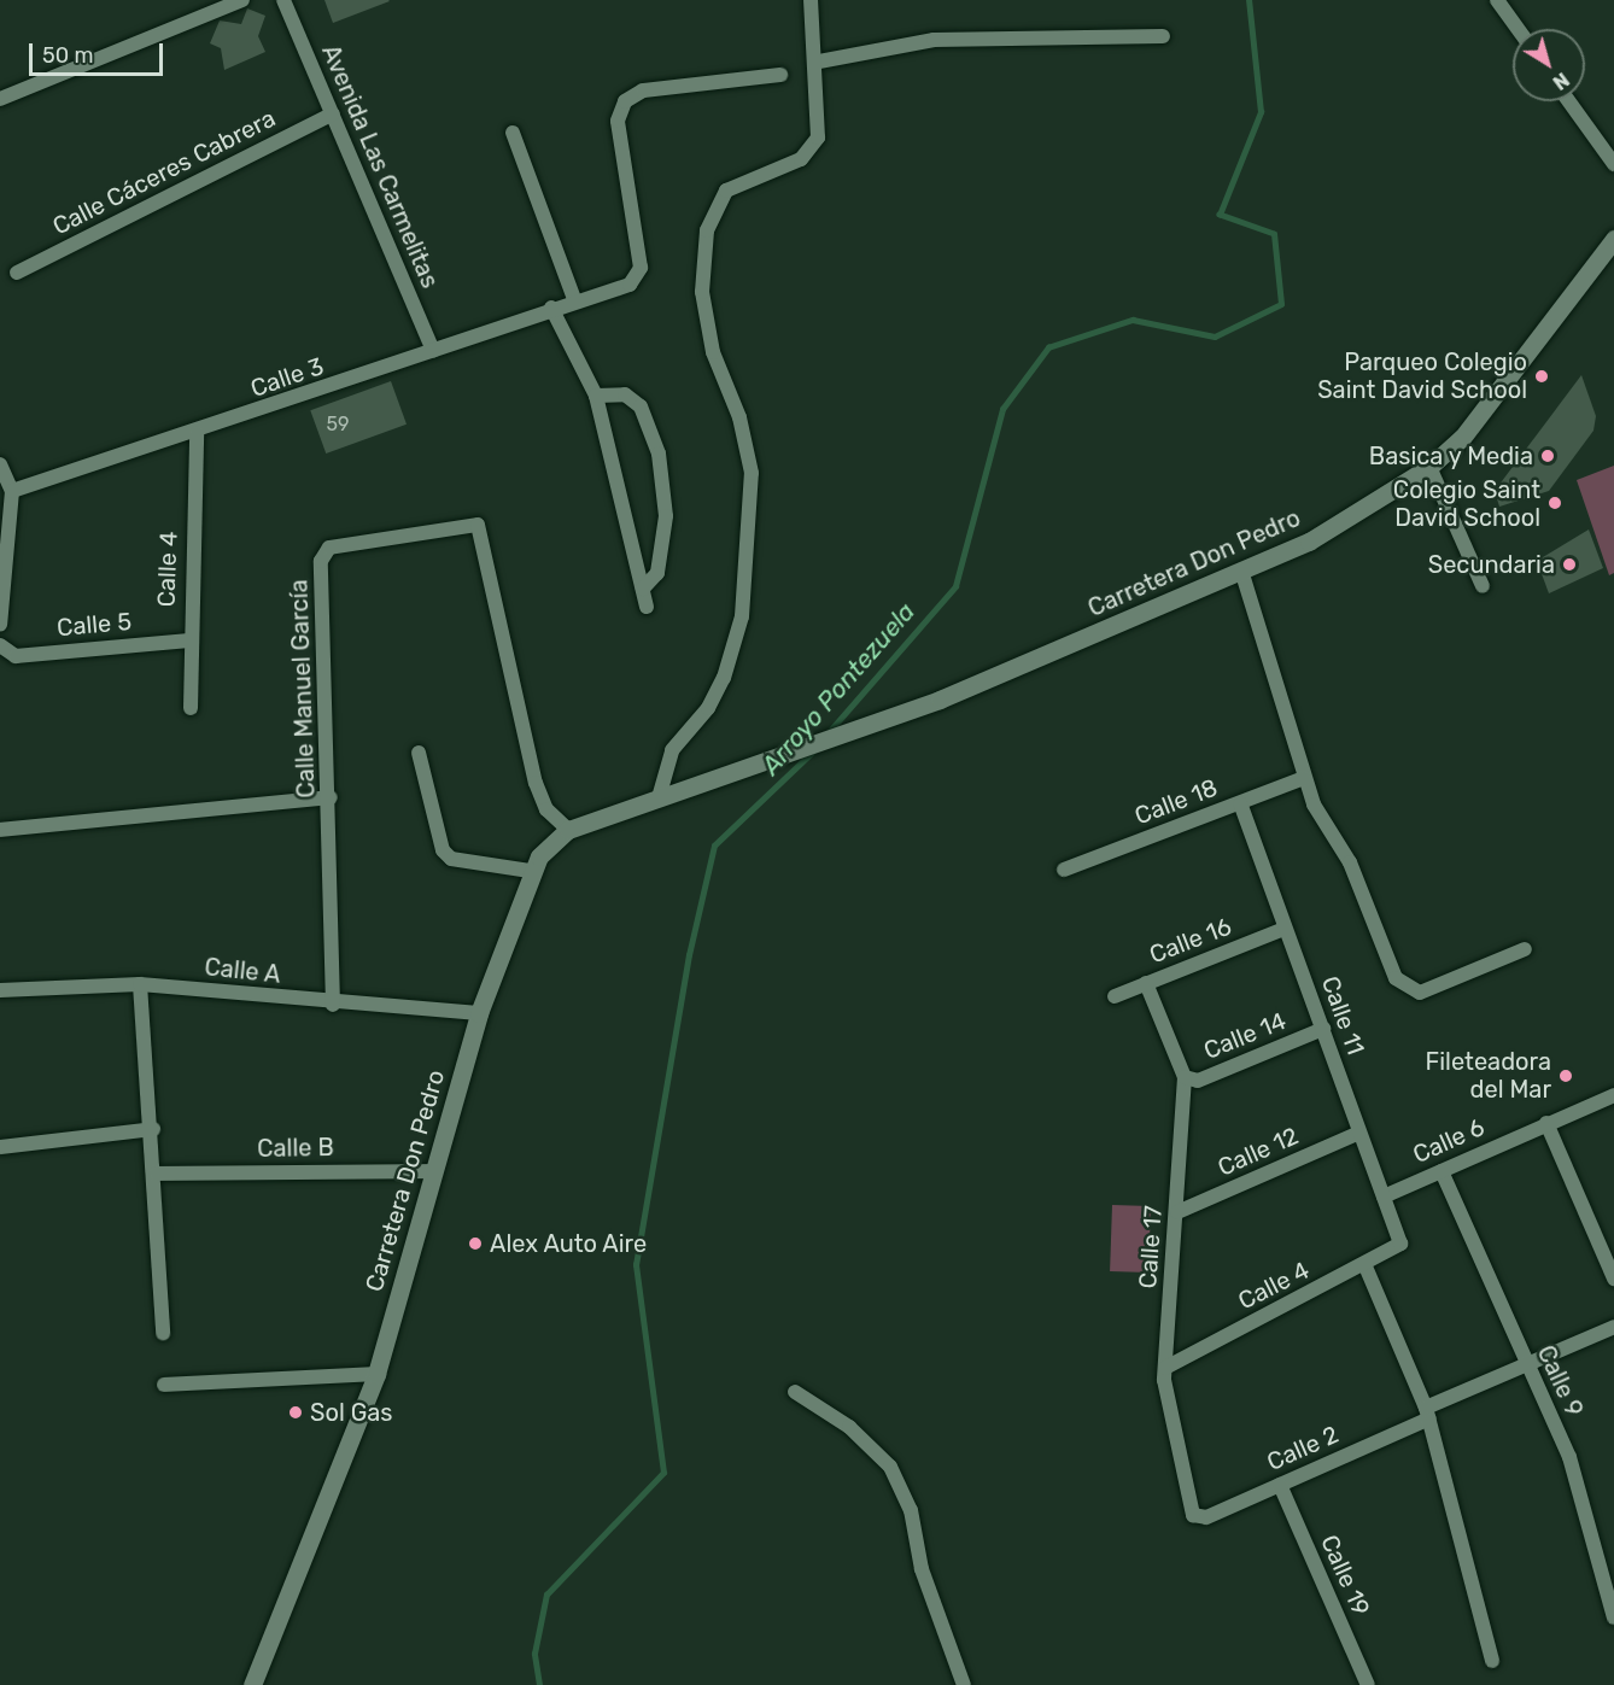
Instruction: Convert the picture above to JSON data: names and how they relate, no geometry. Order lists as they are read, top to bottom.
{
  "streets": {
    "street": [
      "Avenida Las Carmelitas",
      "Calle Cáceres Cabrera",
      "Calle 3",
      "Carretera Don Pedro",
      "Calle 4",
      "Calle 5",
      "Calle Manuel García",
      "Calle 18",
      "Calle 16",
      "Calle A",
      "Calle 11",
      "Calle 14",
      "Calle 6",
      "Calle B",
      "Calle 12",
      "Calle 17",
      "Calle 9",
      "Calle 2",
      "Calle 19"
    ]
  },
  "crossings": [
    ["Avenida Las Carmelitas", "Calle Cáceres Cabrera"],
    ["Avenida Las Carmelitas", "Calle 3"],
    ["Calle 3", "Calle 4"],
    ["Carretera Don Pedro", "Calle Manuel García"],
    ["Carretera Don Pedro", "Calle A"],
    ["Carretera Don Pedro", "Calle B"],
    ["Calle 4", "Calle 5"],
    ["Calle 4", "Calle 11"],
    ["Calle 4", "Calle 17"],
    ["Calle Manuel García", "Calle A"],
    ["Calle 18", "Calle 11"],
    ["Calle 16", "Calle 11"],
    ["Calle 16", "Calle 17"],
    ["Calle 11", "Calle 14"],
    ["Calle 11", "Calle 6"],
    ["Calle 11", "Calle 12"],
    ["Calle 14", "Calle 17"],
    ["Calle 6", "Calle 9"],
    ["Calle 12", "Calle 17"],
    ["Calle 17", "Calle 2"],
    ["Calle 9", "Calle 2"],
    ["Calle 2", "Calle 19"]
  ],
  "water": ["Arroyo Pontezuela"],
  "places": [
    "Parqueo Colegio Saint David School",
    "Basica y Media",
    "Colegio Saint David School",
    "Secundaria",
    "Fileteadora del Mar",
    "Alex Auto Aire",
    "Sol Gas"
  ],
  "house_numbers": ["59"],
  "scale_bar": "50 m",
  "north": "bottom right"
}
